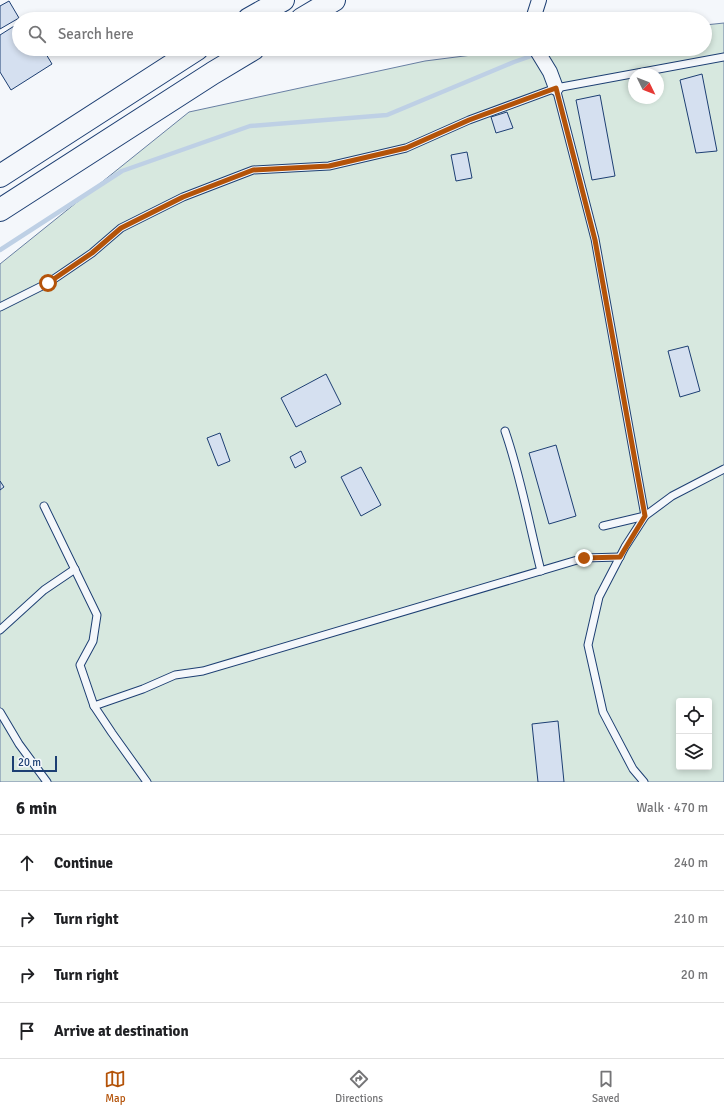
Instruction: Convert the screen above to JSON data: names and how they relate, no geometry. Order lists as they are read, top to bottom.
{
  "scale_bar": "20 m",
  "north": "bottom right",
  "page": {
    "search": "Search here",
    "scale": "20 m",
    "heading": ["6 min", "Walk · 470 m"],
    "list": [
      ["Continue", "240 m"],
      ["Turn right", "210 m"],
      ["Turn right", "20 m"],
      "Arrive at destination"
    ],
    "nav": ["Map", "Directions", "Saved"]
  }
}
